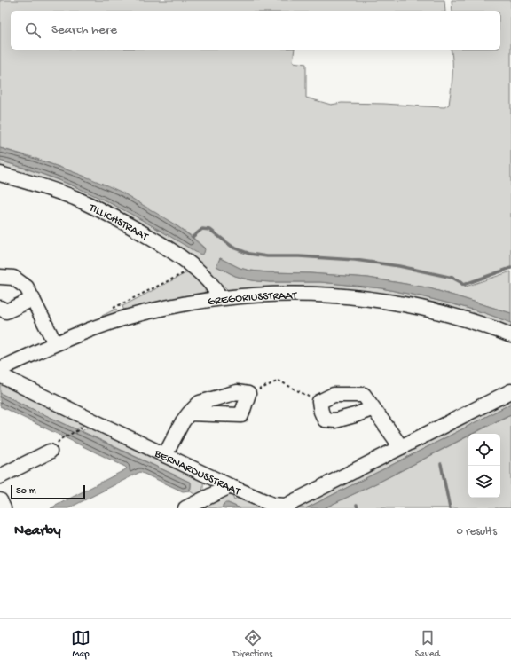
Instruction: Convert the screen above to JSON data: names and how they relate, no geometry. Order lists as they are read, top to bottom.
{
  "streets": {
    "street": ["TILLICHSTRAAT", "GREGORIUSSTRAAT", "BERNARDUSSTRAAT"]
  },
  "crossings": [
    ["TILLICHSTRAAT", "GREGORIUSSTRAAT"]
  ],
  "scale_bar": "50 m",
  "page": {
    "search": "Search here",
    "scale": "50 m",
    "heading": ["Nearby", "0 results"],
    "nav": ["Map", "Directions", "Saved"]
  }
}
